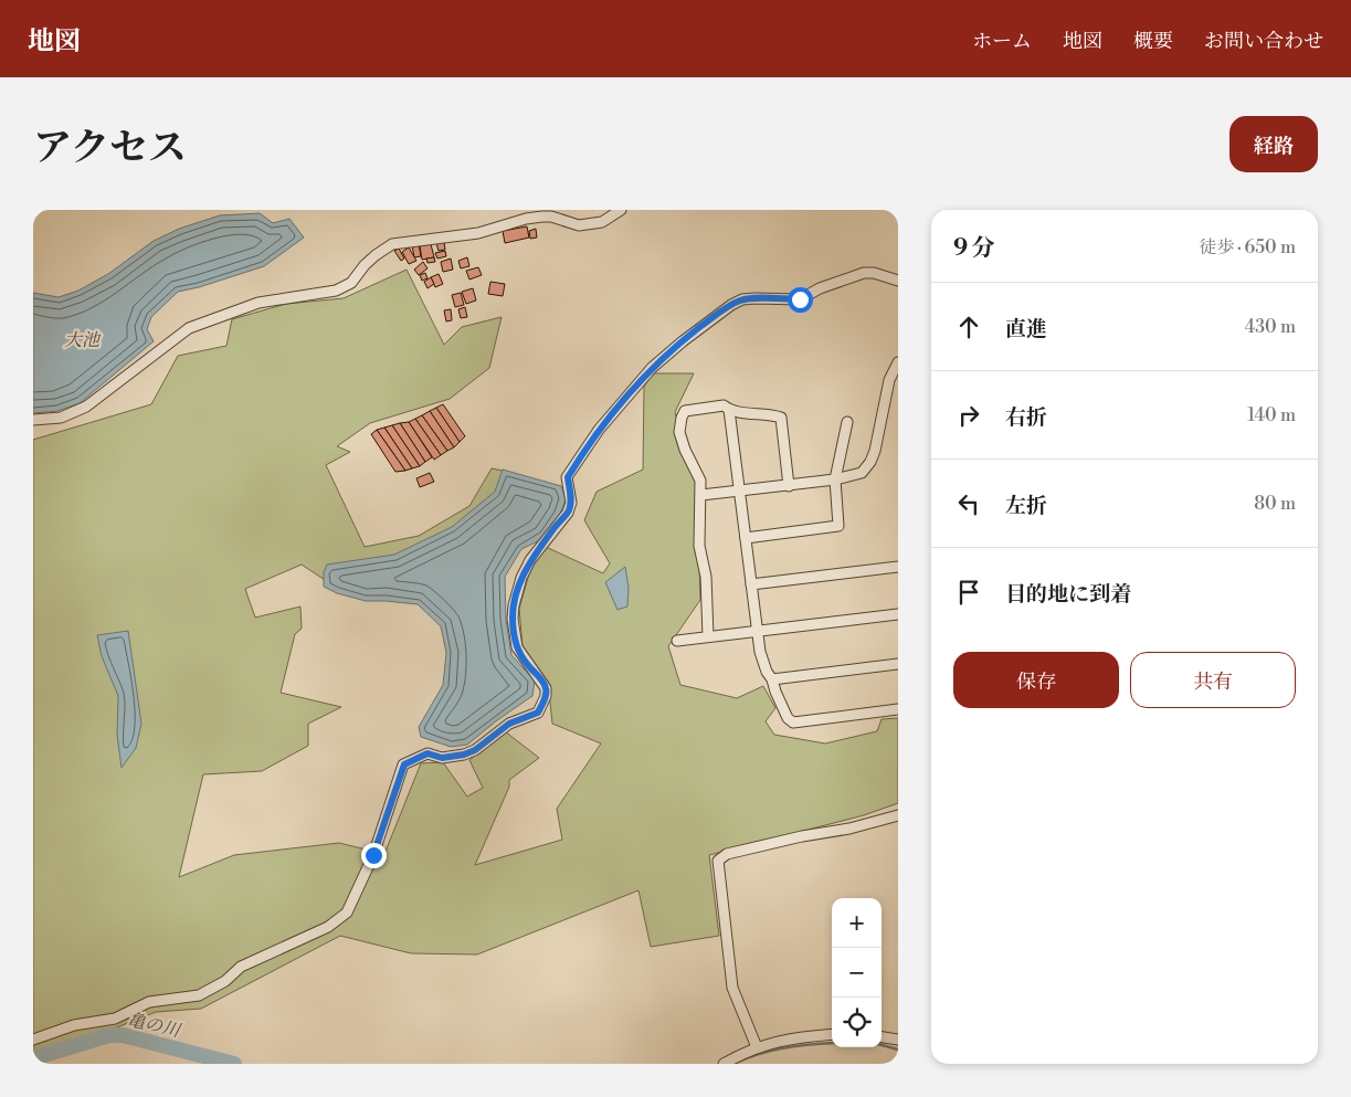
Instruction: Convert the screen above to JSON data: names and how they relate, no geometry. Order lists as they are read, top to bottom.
{
  "water": ["大池", "亀の川"],
  "page": {
    "header": "地図",
    "nav": [
      "ホーム",
      "地図",
      "概要",
      "お問い合わせ"
    ],
    "title": "アクセス",
    "buttons": [
      "経路",
      ["保存", "共有"]
    ],
    "heading": ["9 分", "徒歩 · 650 m"],
    "list": [
      ["直進", "430 m"],
      ["右折", "140 m"],
      ["左折", "80 m"],
      "目的地に到着"
    ],
    "map_buttons": ["+", "−"]
  }
}
